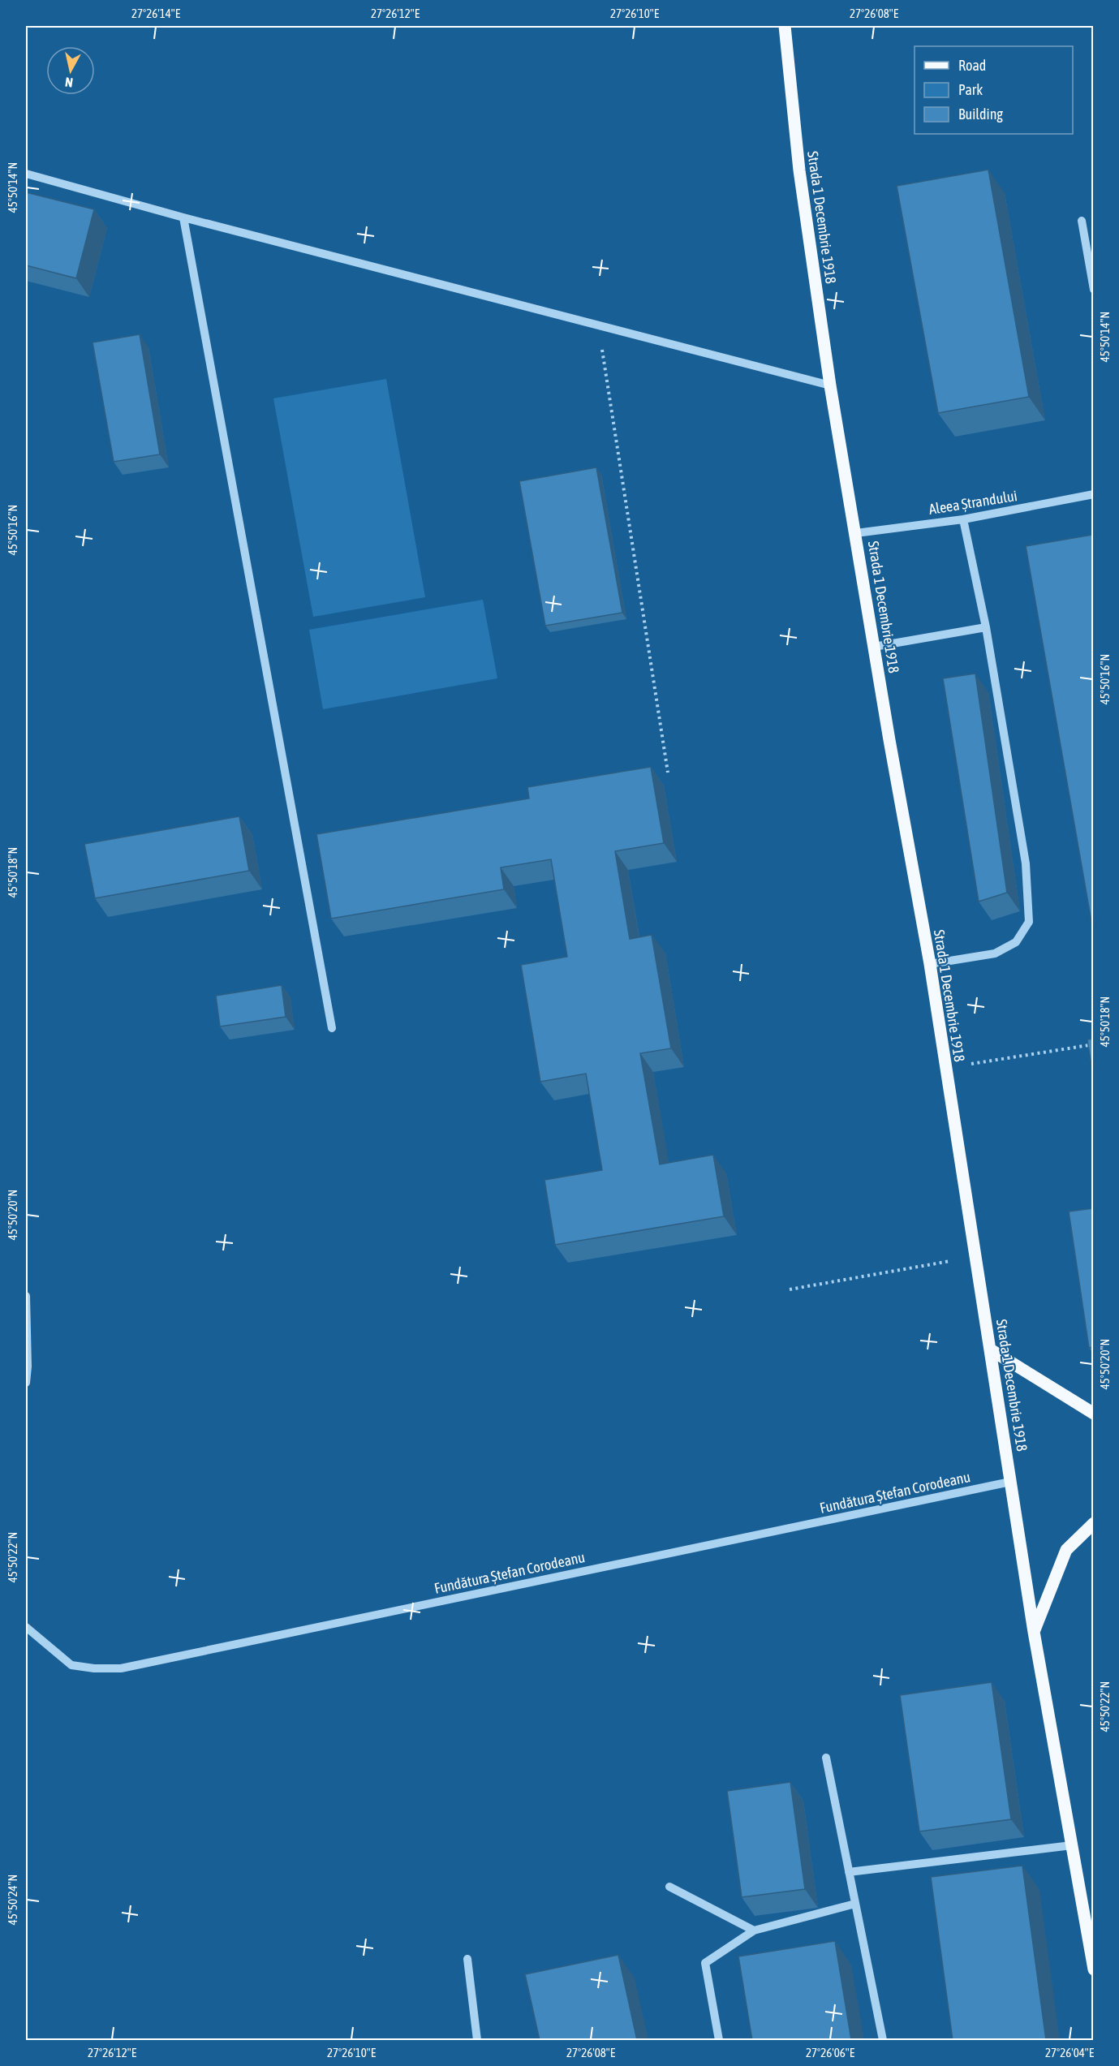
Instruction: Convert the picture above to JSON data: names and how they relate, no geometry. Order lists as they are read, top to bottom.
{
  "streets": {
    "main road": ["Strada 1 Decembrie 1918"],
    "street": ["Aleea Ștrandului", "Fundătura Ștefan Corodeanu"]
  },
  "crossings": [
    ["Strada 1 Decembrie 1918", "Aleea Ștrandului"],
    ["Strada 1 Decembrie 1918", "Fundătura Ștefan Corodeanu"]
  ],
  "legend": ["Road", "Park", "Building"],
  "north": "bottom",
  "coordinates": [
    "27°26'14\"E",
    "27°26'12\"E",
    "27°26'10\"E",
    "27°26'08\"E",
    "45°50'14\"N",
    "45°50'16\"N",
    "45°50'18\"N",
    "45°50'20\"N",
    "45°50'22\"N",
    "45°50'24\"N",
    "27°26'06\"E",
    "27°26'04\"E"
  ]
}
